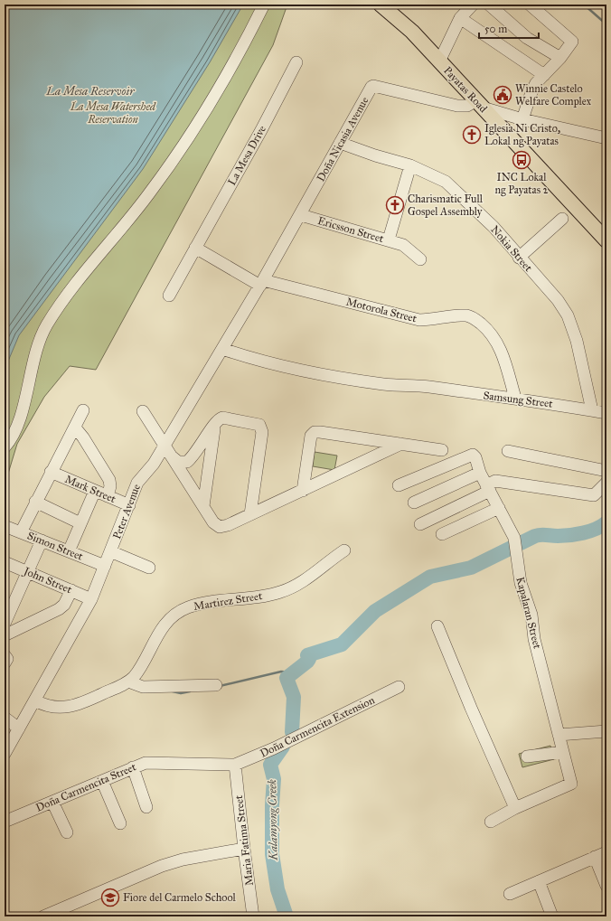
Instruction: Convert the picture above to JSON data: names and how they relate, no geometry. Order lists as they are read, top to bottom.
{
  "streets": {
    "main road": ["Payatas Road"],
    "street": [
      "Doña Nicasia Avenue",
      "La Mesa Drive",
      "Ericsson Street",
      "Nokia Street",
      "Motorola Street",
      "Samsung Street",
      "Mark Street",
      "Peter Avenue",
      "Simon Street",
      "John Street",
      "Martirez Street",
      "Kapalaran Street",
      "Doña Carmencita Extension",
      "Doña Carmencita Street",
      "Maria Fatima Street"
    ]
  },
  "crossings": [
    ["Payatas Road", "Doña Nicasia Avenue"],
    ["Doña Nicasia Avenue", "Ericsson Street"],
    ["Doña Nicasia Avenue", "Nokia Street"],
    ["Doña Nicasia Avenue", "Motorola Street"],
    ["Doña Nicasia Avenue", "Peter Avenue"],
    ["Ericsson Street", "Nokia Street"],
    ["Nokia Street", "Samsung Street"],
    ["Motorola Street", "Samsung Street"],
    ["Motorola Street", "Peter Avenue"],
    ["Samsung Street", "Peter Avenue"],
    ["Mark Street", "Peter Avenue"],
    ["Peter Avenue", "Simon Street"],
    ["Peter Avenue", "John Street"],
    ["Peter Avenue", "Martirez Street"],
    ["Doña Carmencita Extension", "Doña Carmencita Street"],
    ["Doña Carmencita Extension", "Maria Fatima Street"],
    ["Doña Carmencita Street", "Maria Fatima Street"]
  ],
  "water": ["La Mesa Reservoir", "Kalamyong Creek"],
  "parks": ["La Mesa Watershed Reservation"],
  "places": {
    "public building": ["Winnie Castelo Welfare Complex"],
    "church": ["Iglesia Ni Cristo, Lokal ng Payatas", "Charismatic Full Gospel Assembly"],
    "bus stop": ["INC Lokal ng Payatas 2"],
    "school or university": ["Fiore del Carmelo School"]
  },
  "scale_bar": "50 m"
}
